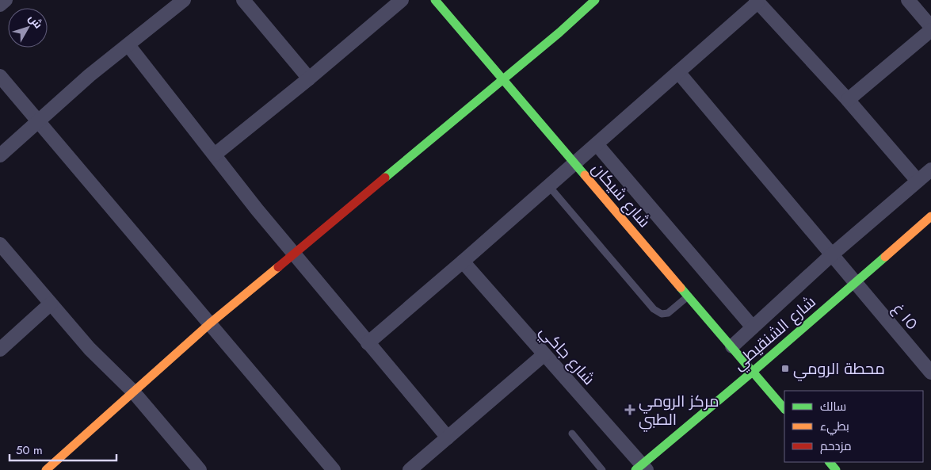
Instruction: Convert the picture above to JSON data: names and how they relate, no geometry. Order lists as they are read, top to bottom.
{
  "streets": {
    "street": [
      "شارع شيكان",
      "١٥ غ",
      "شارع الشنقيطي",
      "شارع جاكي"
    ]
  },
  "crossings": [
    ["شارع شيكان", "شارع الشنقيطي"],
    ["١٥ غ", "شارع الشنقيطي"],
    ["شارع الشنقيطي", "شارع جاكي"]
  ],
  "places": {
    "transit": ["محطة الرومي"],
    "health": ["مركز الرومي الطبي"]
  },
  "legend": ["سالك", "بطيء", "مزدحم"],
  "scale_bar": "50 m",
  "north": "top right"
}
